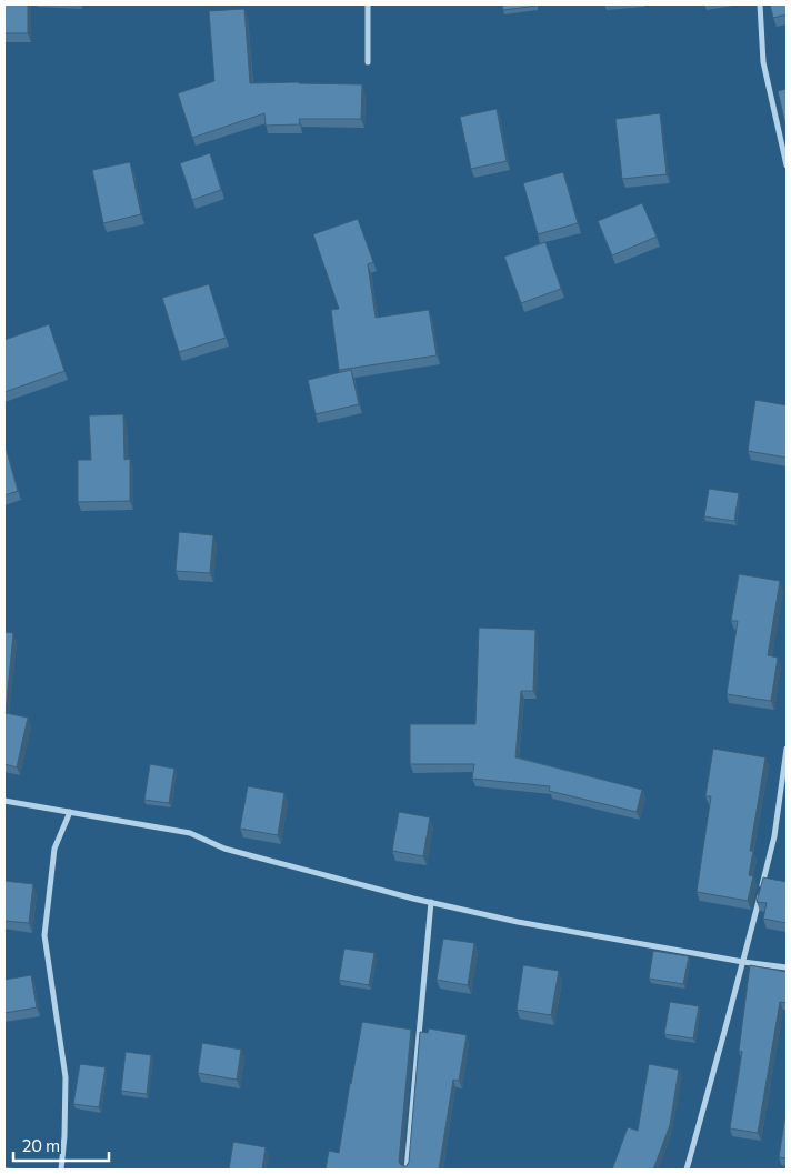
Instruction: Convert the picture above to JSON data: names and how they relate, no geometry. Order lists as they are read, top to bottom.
{
  "scale_bar": "20 m"
}
